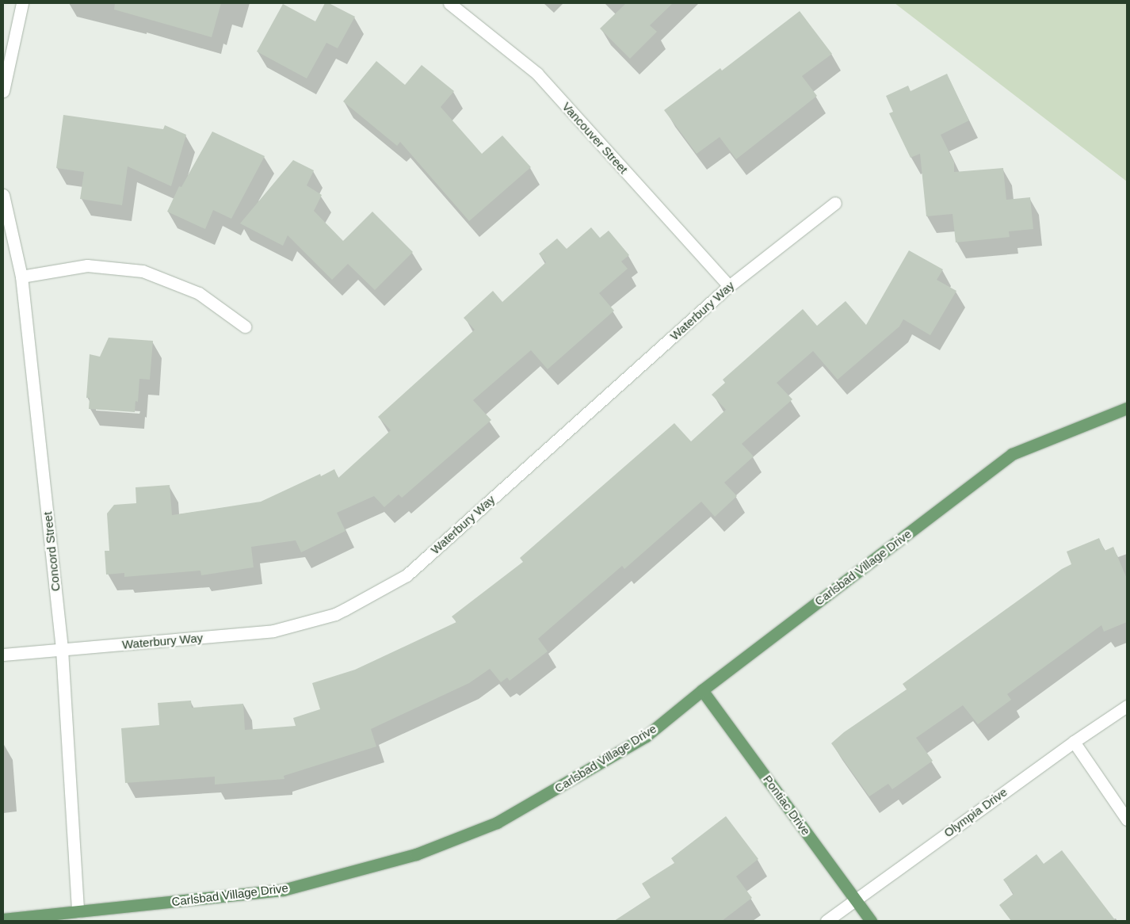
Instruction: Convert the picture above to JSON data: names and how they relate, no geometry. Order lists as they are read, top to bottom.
{
  "streets": {
    "main road": ["Carlsbad Village Drive", "Pontiac Drive"],
    "street": [
      "Vancouver Street",
      "Waterbury Way",
      "Concord Street",
      "Olympia Drive"
    ]
  },
  "crossings": [
    ["Vancouver Street", "Waterbury Way"],
    ["Waterbury Way", "Concord Street"],
    ["Concord Street", "Carlsbad Village Drive"],
    ["Carlsbad Village Drive", "Pontiac Drive"],
    ["Pontiac Drive", "Olympia Drive"]
  ]
}
